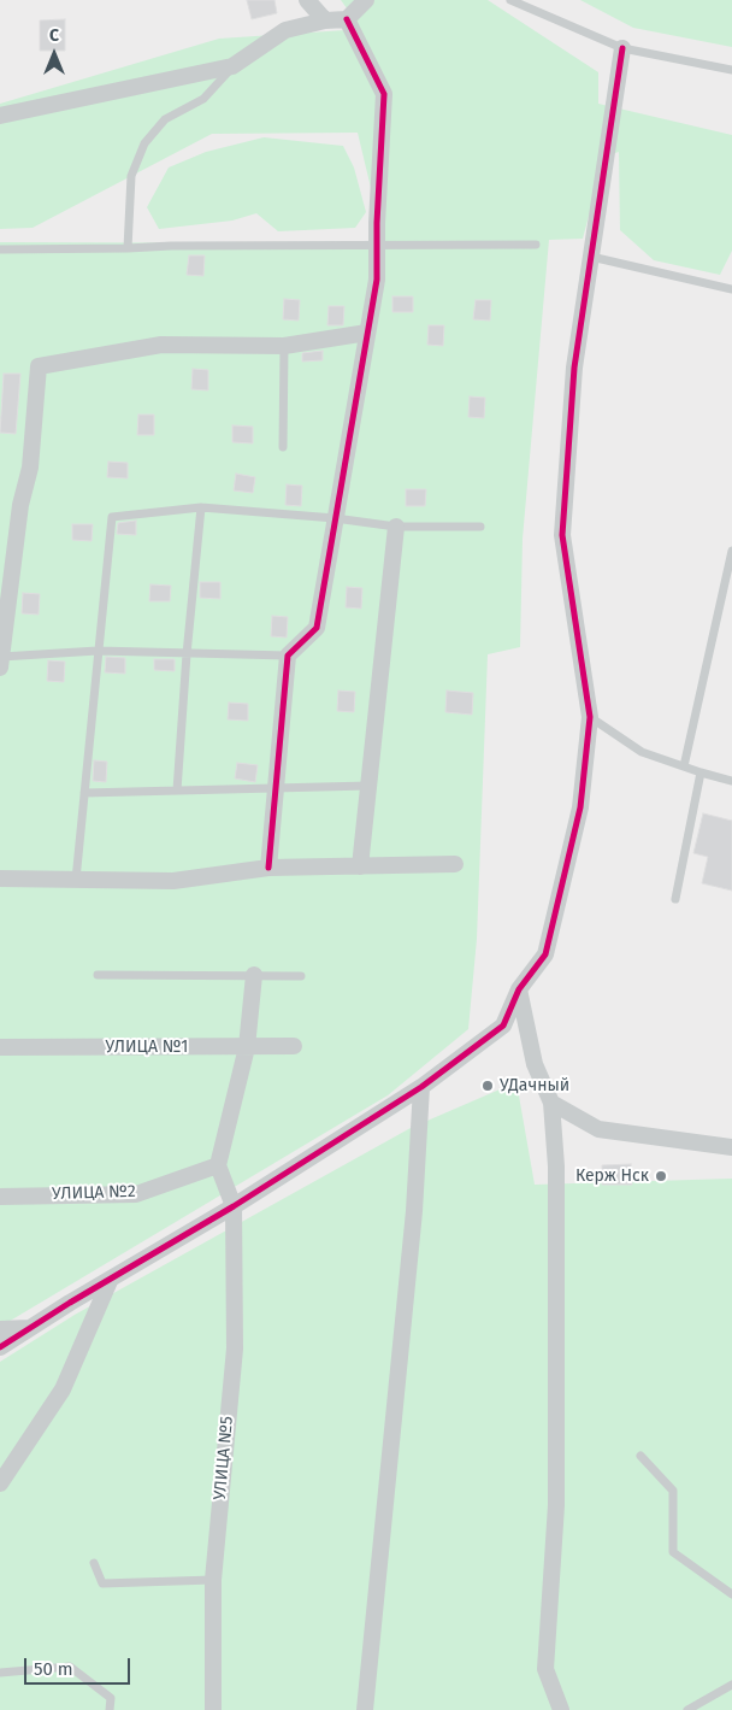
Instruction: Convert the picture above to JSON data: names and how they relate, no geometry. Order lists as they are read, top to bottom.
{
  "streets": {
    "street": ["УЛИЦА №1", "УЛИЦА №2", "УЛИЦА №5"]
  },
  "places": ["УДачный", "Керж Нск"],
  "scale_bar": "50 m",
  "north": "top"
}
